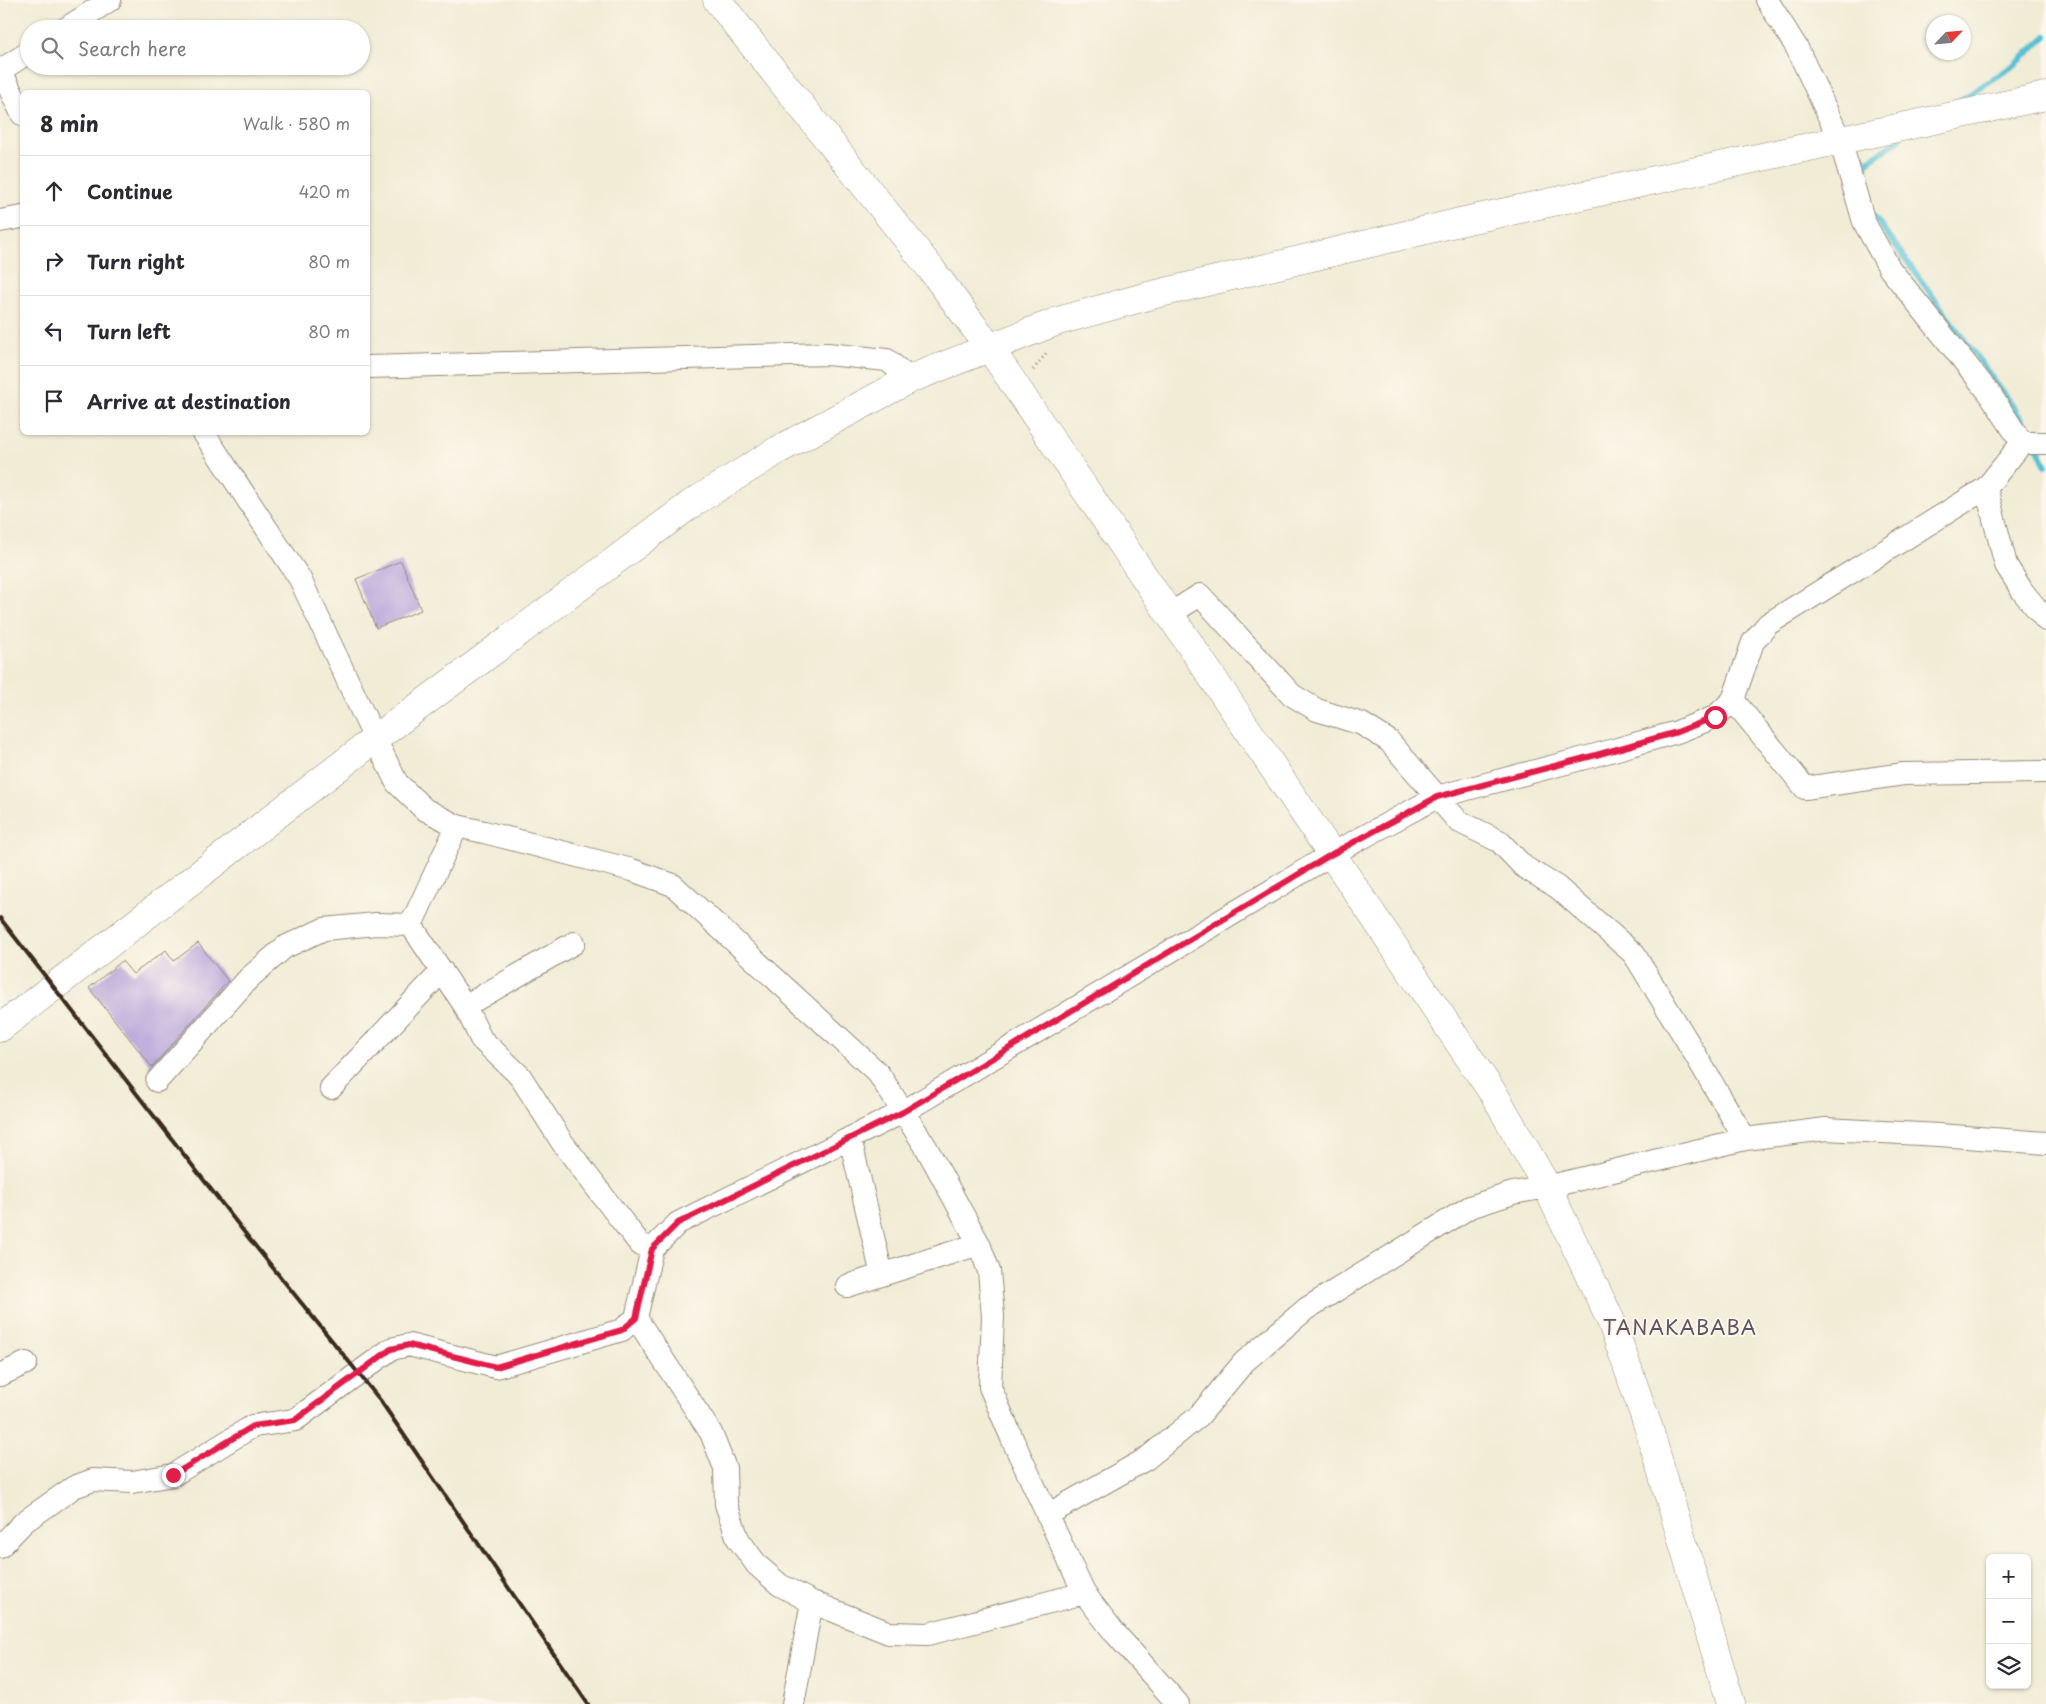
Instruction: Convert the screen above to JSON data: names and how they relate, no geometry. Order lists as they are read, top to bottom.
{
  "districts": ["TANAKABABA"],
  "north": "top right",
  "page": {
    "search": "Search here",
    "heading": ["8 min", "Walk · 580 m"],
    "list": [
      ["Continue", "420 m"],
      ["Turn right", "80 m"],
      ["Turn left", "80 m"],
      "Arrive at destination"
    ],
    "map_buttons": ["+", "−"]
  }
}
